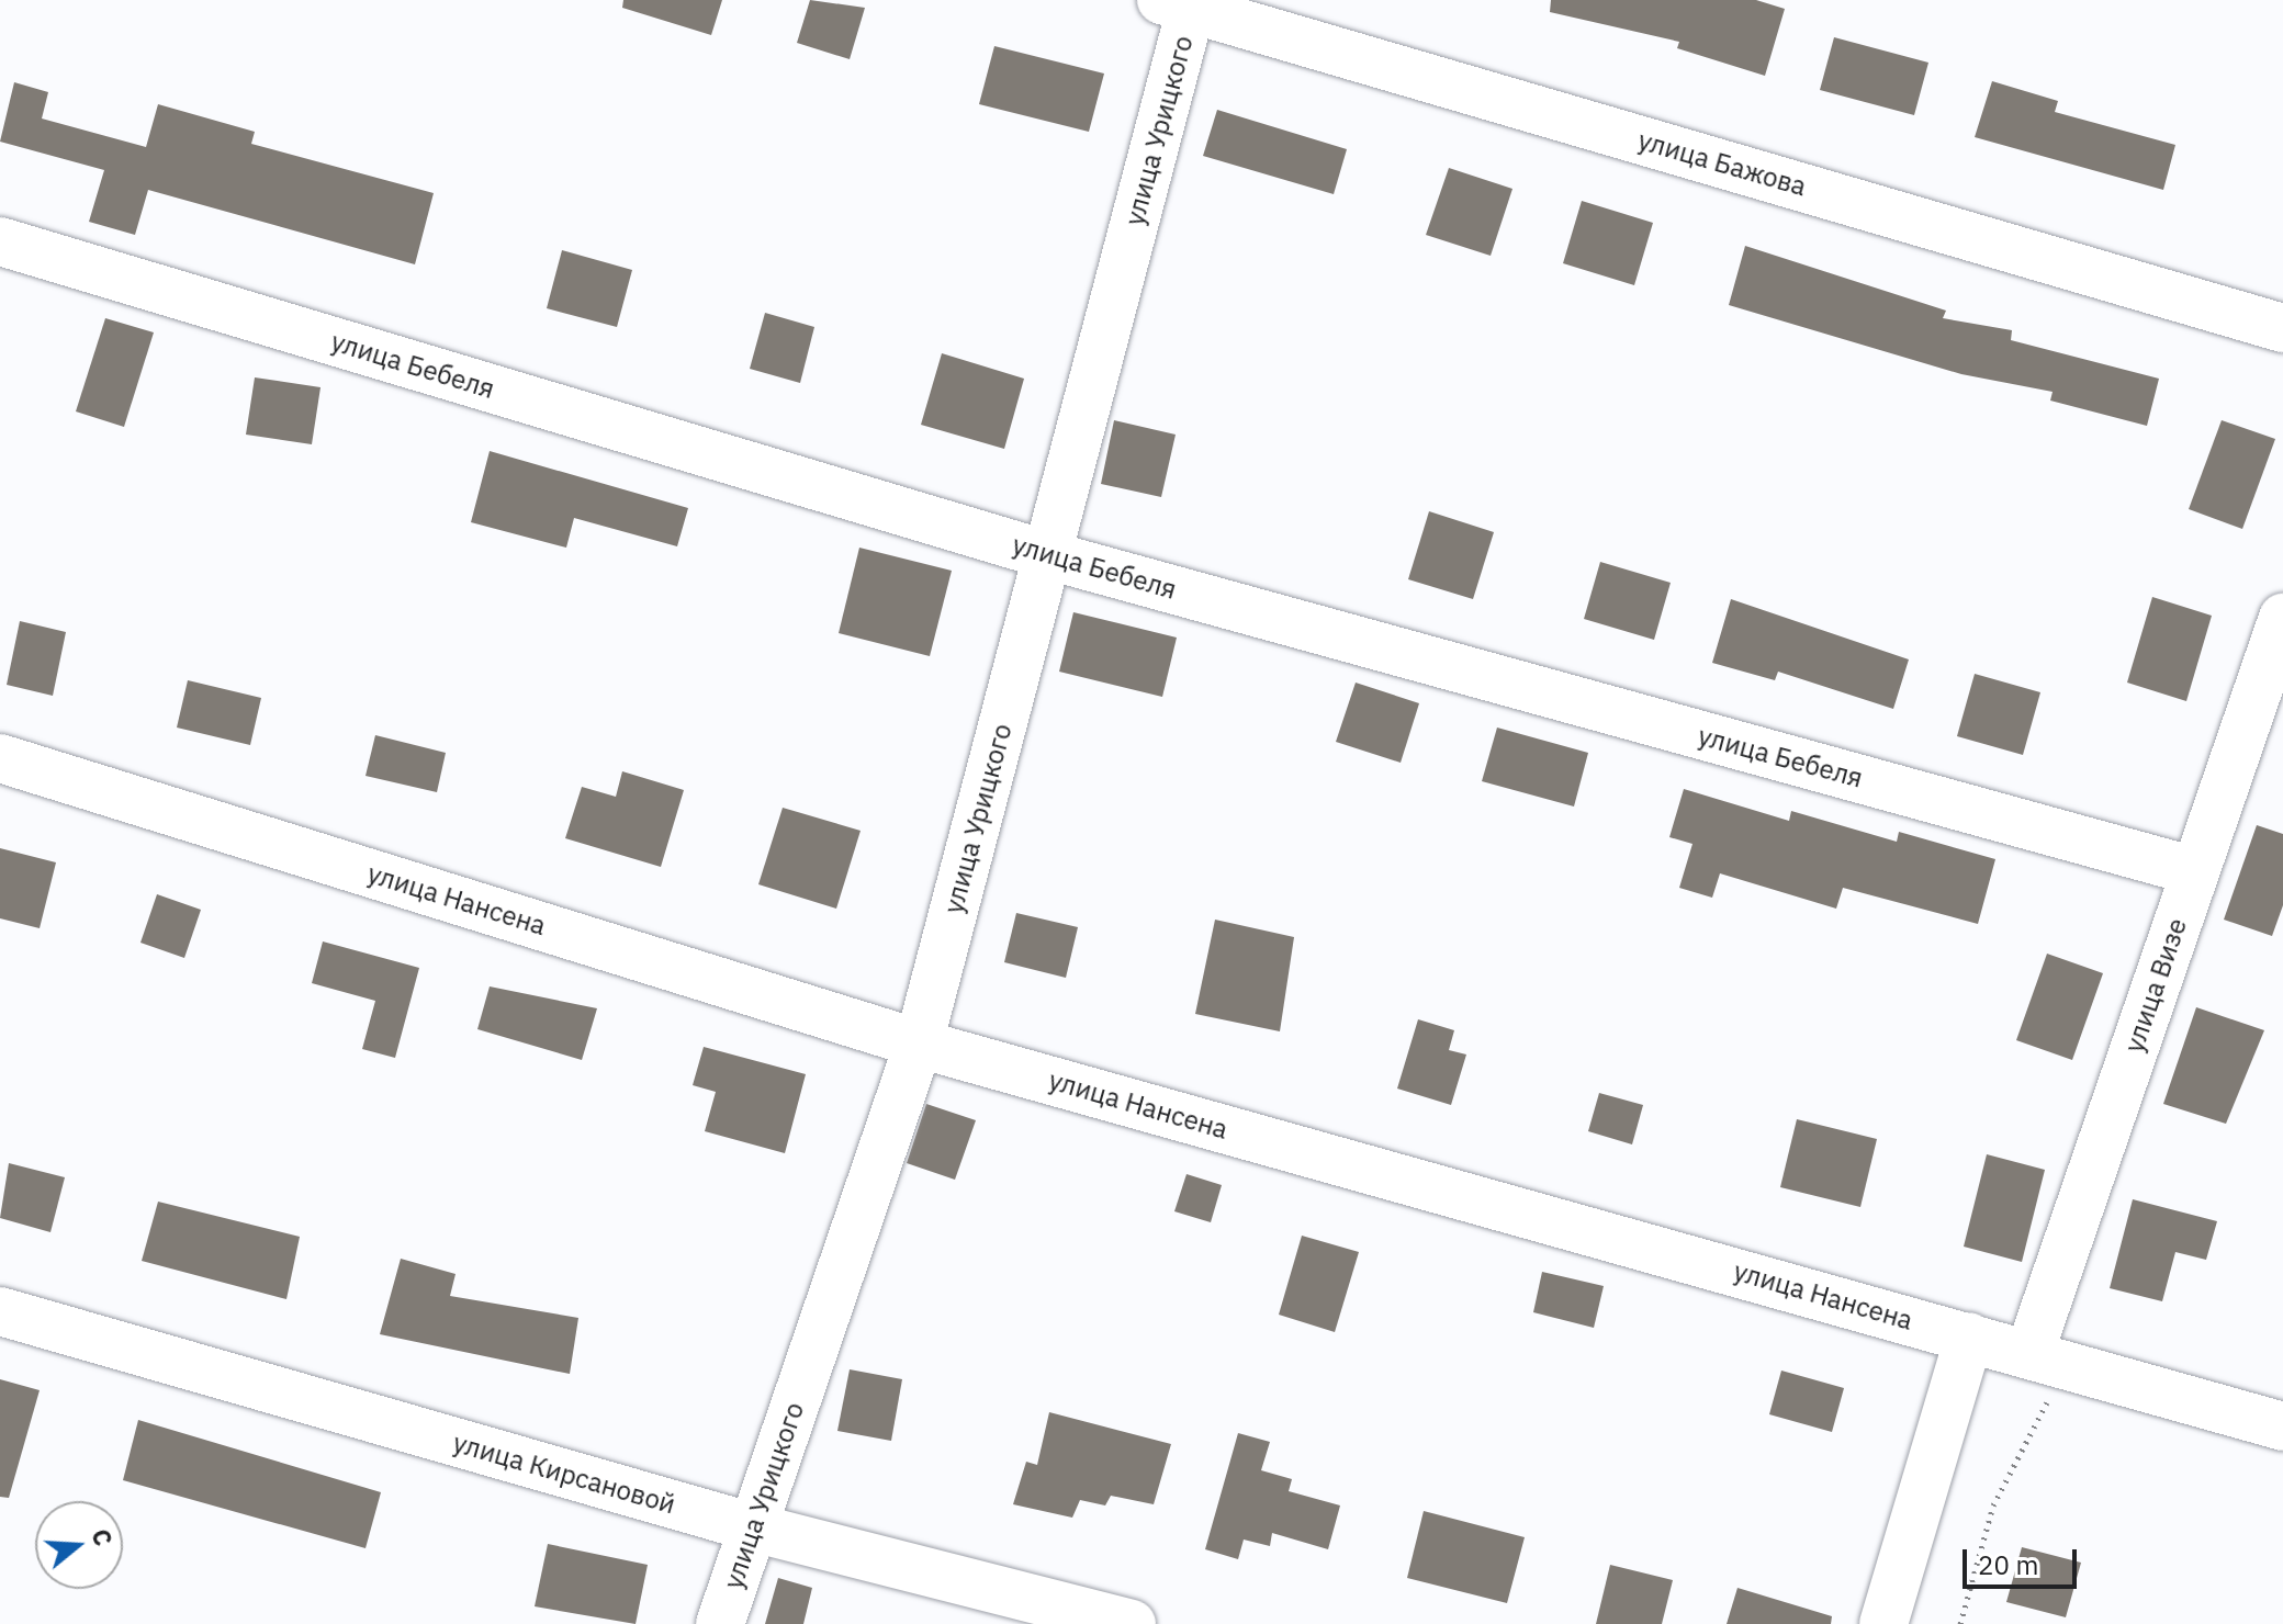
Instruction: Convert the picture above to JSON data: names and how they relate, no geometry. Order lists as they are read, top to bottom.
{
  "streets": {
    "street": [
      "улица Урицкого",
      "улица Бажова",
      "улица Бебеля",
      "улица Нансена",
      "улица Визе",
      "улица Кирсановой"
    ]
  },
  "crossings": [
    ["улица Урицкого", "улица Бажова"],
    ["улица Урицкого", "улица Бебеля"],
    ["улица Урицкого", "улица Нансена"],
    ["улица Урицкого", "улица Кирсановой"],
    ["улица Бебеля", "улица Визе"],
    ["улица Нансена", "улица Визе"]
  ],
  "scale_bar": "20 m",
  "north": "right"
}
